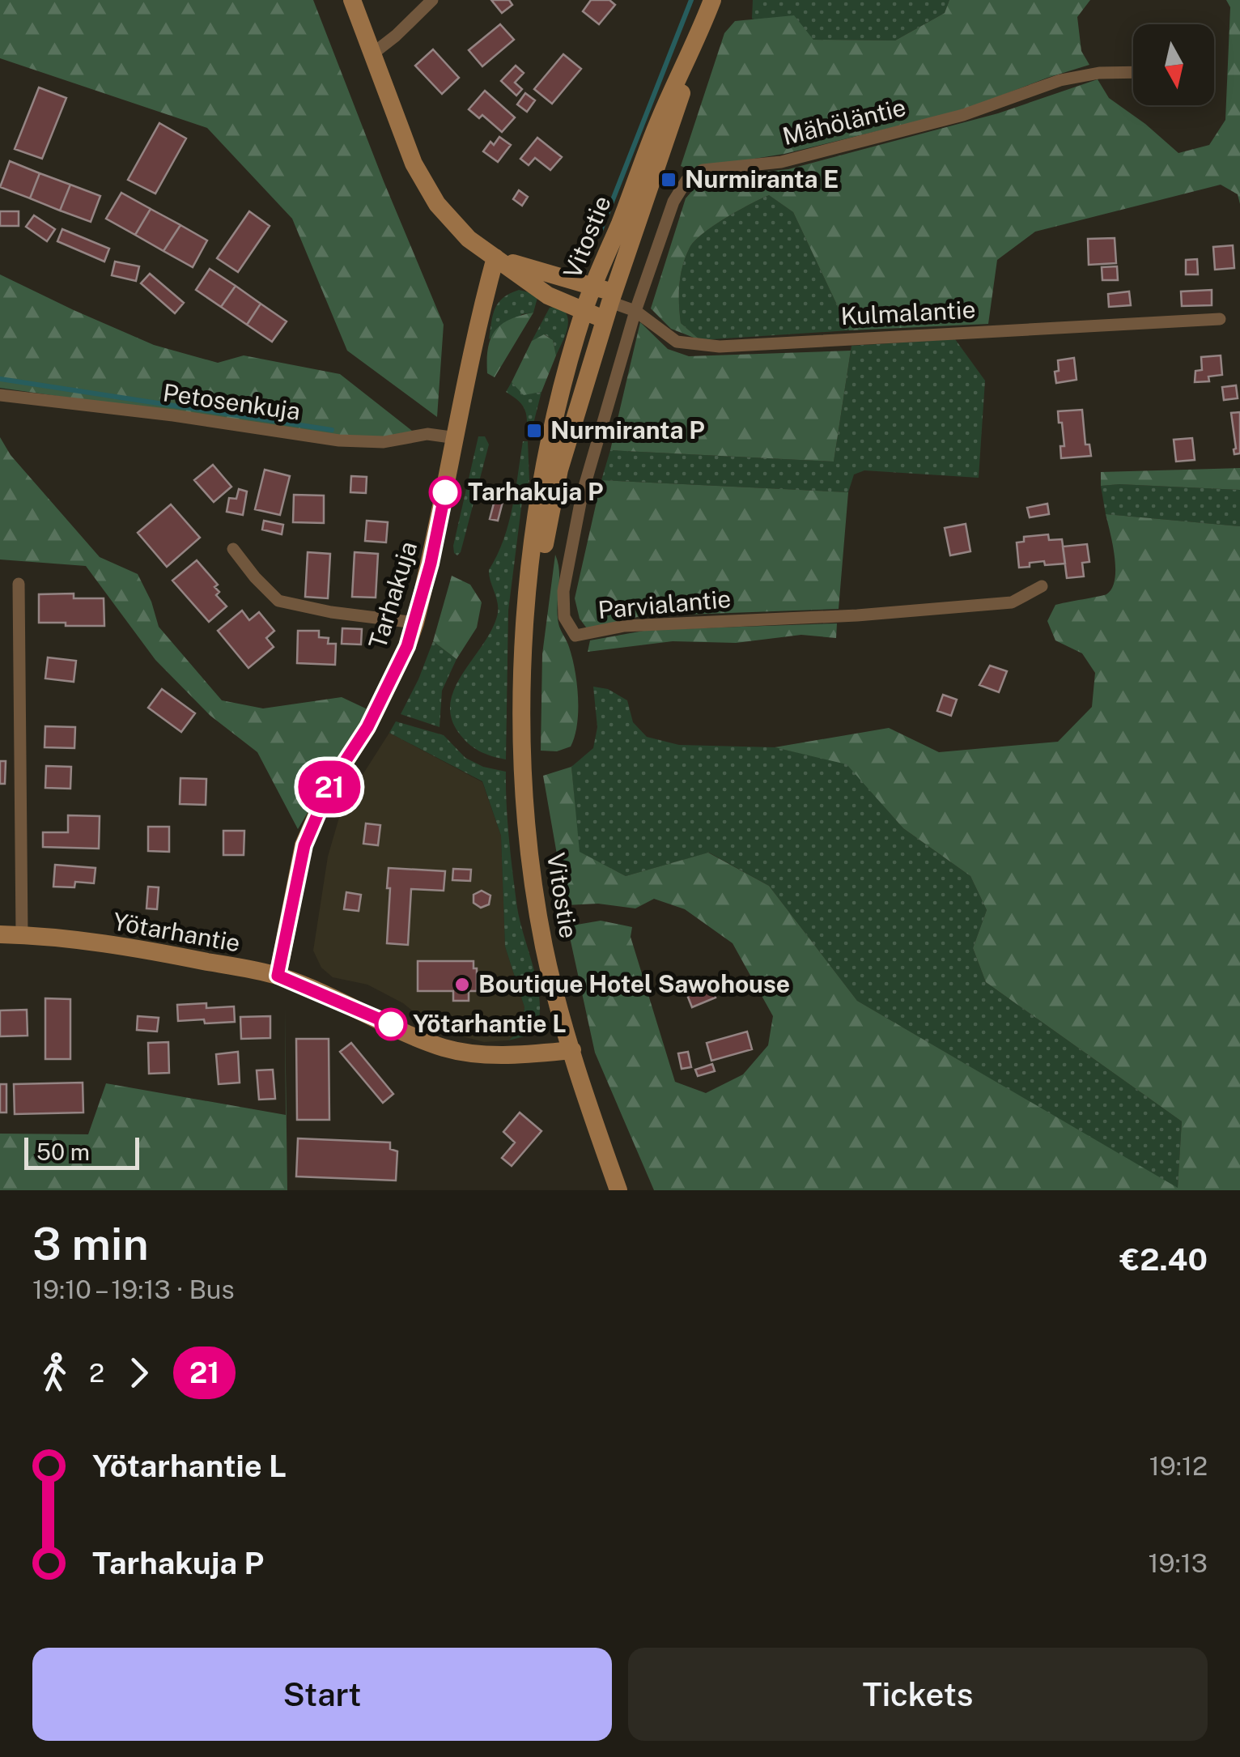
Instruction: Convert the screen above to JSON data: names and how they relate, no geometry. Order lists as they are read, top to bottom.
{
  "streets": {
    "street": [
      "Mähöläntie",
      "Vitostie",
      "Kulmalantie",
      "Petosenkuja",
      "Tarhakuja",
      "Parvialantie",
      "Yötarhantie"
    ]
  },
  "crossings": [
    ["Mähöläntie", "Kulmalantie"],
    ["Mähöläntie", "Parvialantie"],
    ["Vitostie", "Kulmalantie"],
    ["Vitostie", "Yötarhantie"],
    ["Kulmalantie", "Parvialantie"],
    ["Petosenkuja", "Tarhakuja"],
    ["Tarhakuja", "Yötarhantie"]
  ],
  "places": {
    "transit": ["Nurmiranta E", "Nurmiranta P"],
    "other": ["Tarhakuja P", "Boutique Hotel Sawohouse", "Yötarhantie L"]
  },
  "lines": ["bus line 21"],
  "scale_bar": "50 m",
  "north": "bottom",
  "page": {
    "on_map": "21",
    "scale": "50 m",
    "heading": ["3 min", "19:10 – 19:13 · Bus", "€2.40"],
    "legs": ["2", "21"],
    "list": [
      {
        "name": "Yötarhantie L",
        "value": "19:12"
      },
      {
        "name": "Tarhakuja P",
        "value": "19:13"
      }
    ],
    "buttons": ["Start", "Tickets"]
  }
}
